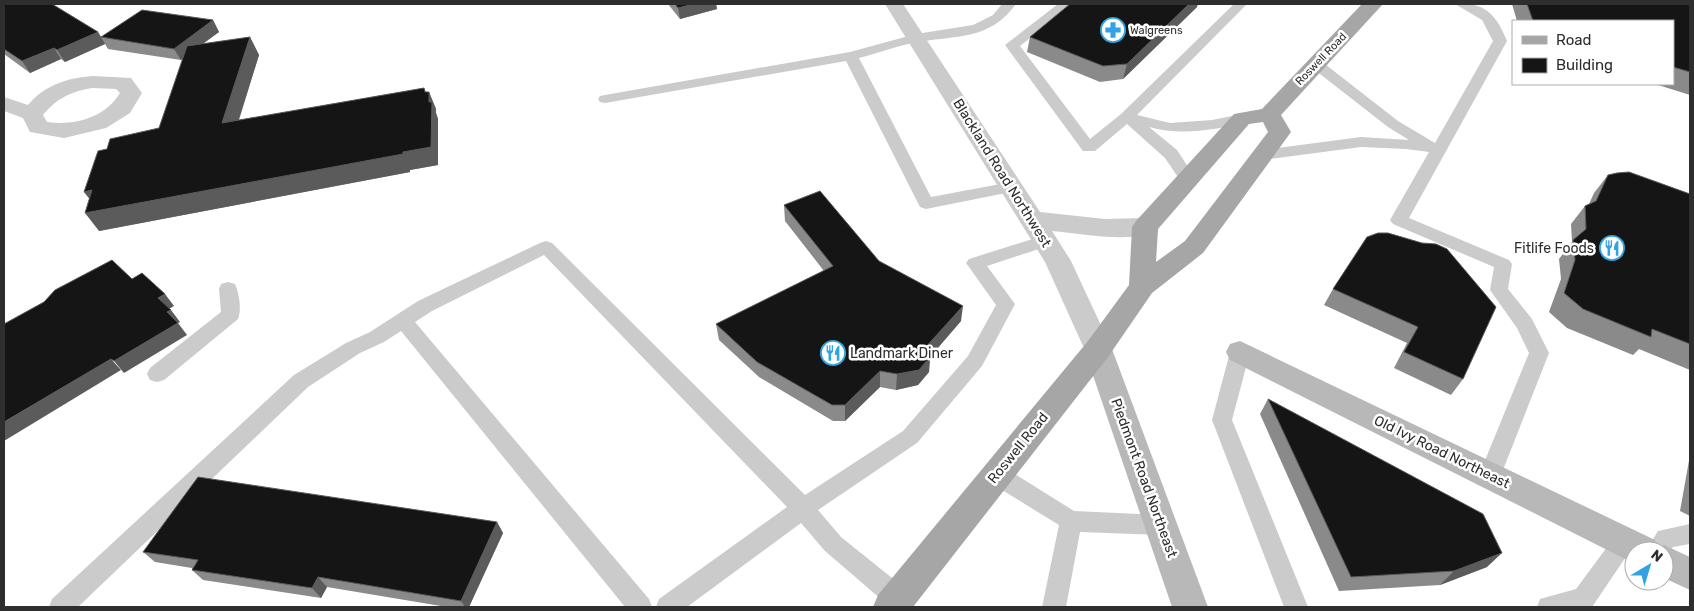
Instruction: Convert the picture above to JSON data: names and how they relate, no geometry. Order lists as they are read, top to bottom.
{
  "streets": {
    "main road": ["Roswell Road"],
    "street": ["Blackland Road Northwest", "Old Ivy Road Northeast", "Piedmont Road Northeast"]
  },
  "crossings": [
    ["Roswell Road", "Blackland Road Northwest"],
    ["Roswell Road", "Piedmont Road Northeast"],
    ["Blackland Road Northwest", "Piedmont Road Northeast"]
  ],
  "places": {
    "pharmacy": ["Walgreens"],
    "restaurant": ["Fitlife Foods", "Landmark Diner"]
  },
  "legend": ["Road", "Building"],
  "north": "top right"
}
